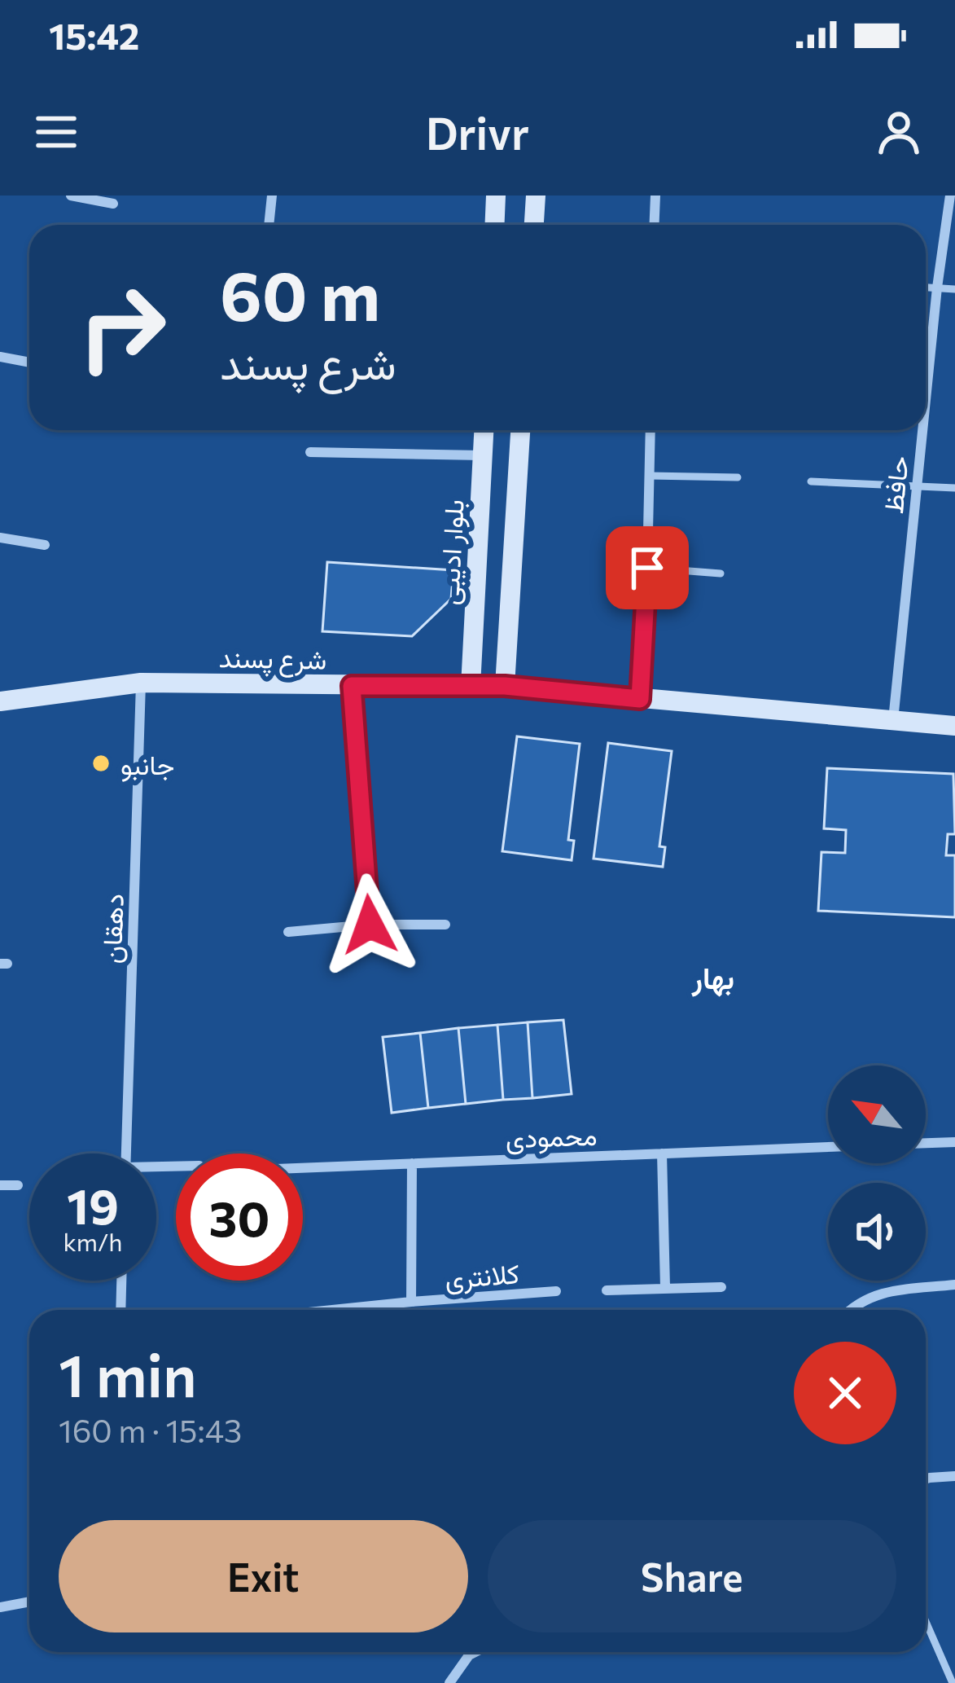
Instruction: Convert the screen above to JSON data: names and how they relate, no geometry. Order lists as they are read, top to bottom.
{
  "streets": {
    "main road": ["بلوار ادیبی", "شرع پسند"],
    "street": [
      "حافظ",
      "دهقان",
      "محمودی",
      "کلانتری"
    ]
  },
  "crossings": [
    ["حافظ", "شرع پسند"],
    ["بلوار ادیبی", "شرع پسند"],
    ["شرع پسند", "دهقان"],
    ["محمودی", "کلانتری"]
  ],
  "districts": ["بهار"],
  "places": ["جانبو"],
  "north": "top left",
  "page": {
    "status": "15:42",
    "header": "Drivr",
    "turn": ["60 m", "شرع پسند"],
    "speed": "19 km/h",
    "limit": "30",
    "heading": ["1 min", "160 m · 15:43"],
    "buttons": ["Exit", "Share"]
  }
}
